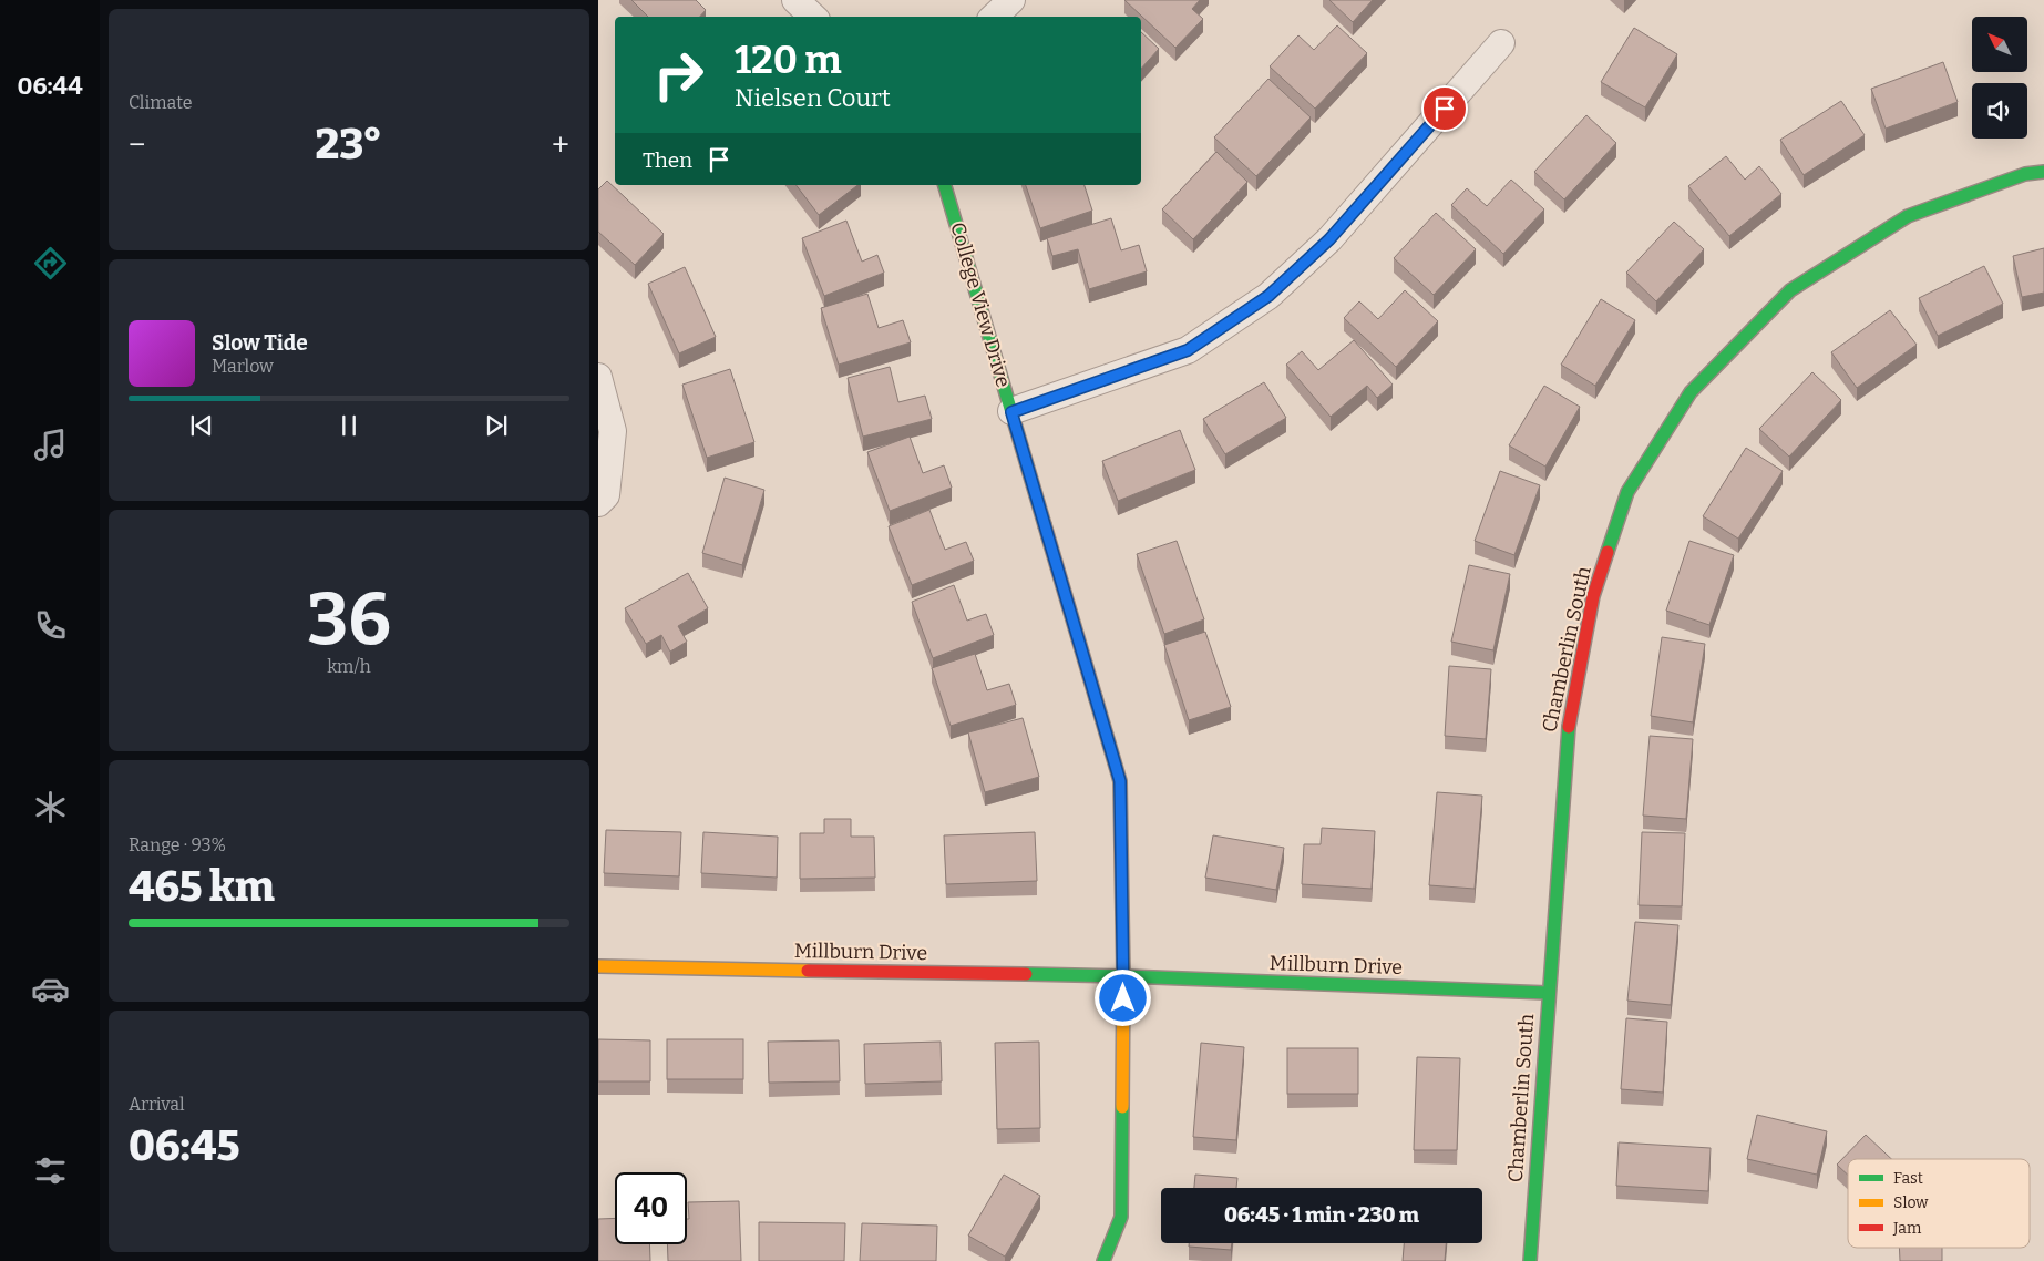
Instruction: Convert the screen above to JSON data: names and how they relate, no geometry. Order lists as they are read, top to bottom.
{
  "streets": {
    "street": ["College View Drive", "Chamberlin South", "Millburn Drive"]
  },
  "crossings": [
    ["College View Drive", "Millburn Drive"],
    ["Chamberlin South", "Millburn Drive"]
  ],
  "legend": ["Fast", "Slow", "Jam"],
  "north": "top left",
  "page": {
    "tabs": "06:44",
    "tile": [
      "Climate",
      ["36", "km/h"],
      ["Range · 93%", "465 km"],
      ["Arrival", "06:45"]
    ],
    "turn": ["120 m", "Nielsen Court"],
    "heat": ["−", "23°", "+"],
    "then": "Then",
    "song": ["Slow Tide", "Marlow"],
    "limit": "40",
    "trip": "06:45 · 1 min · 230 m"
  }
}
